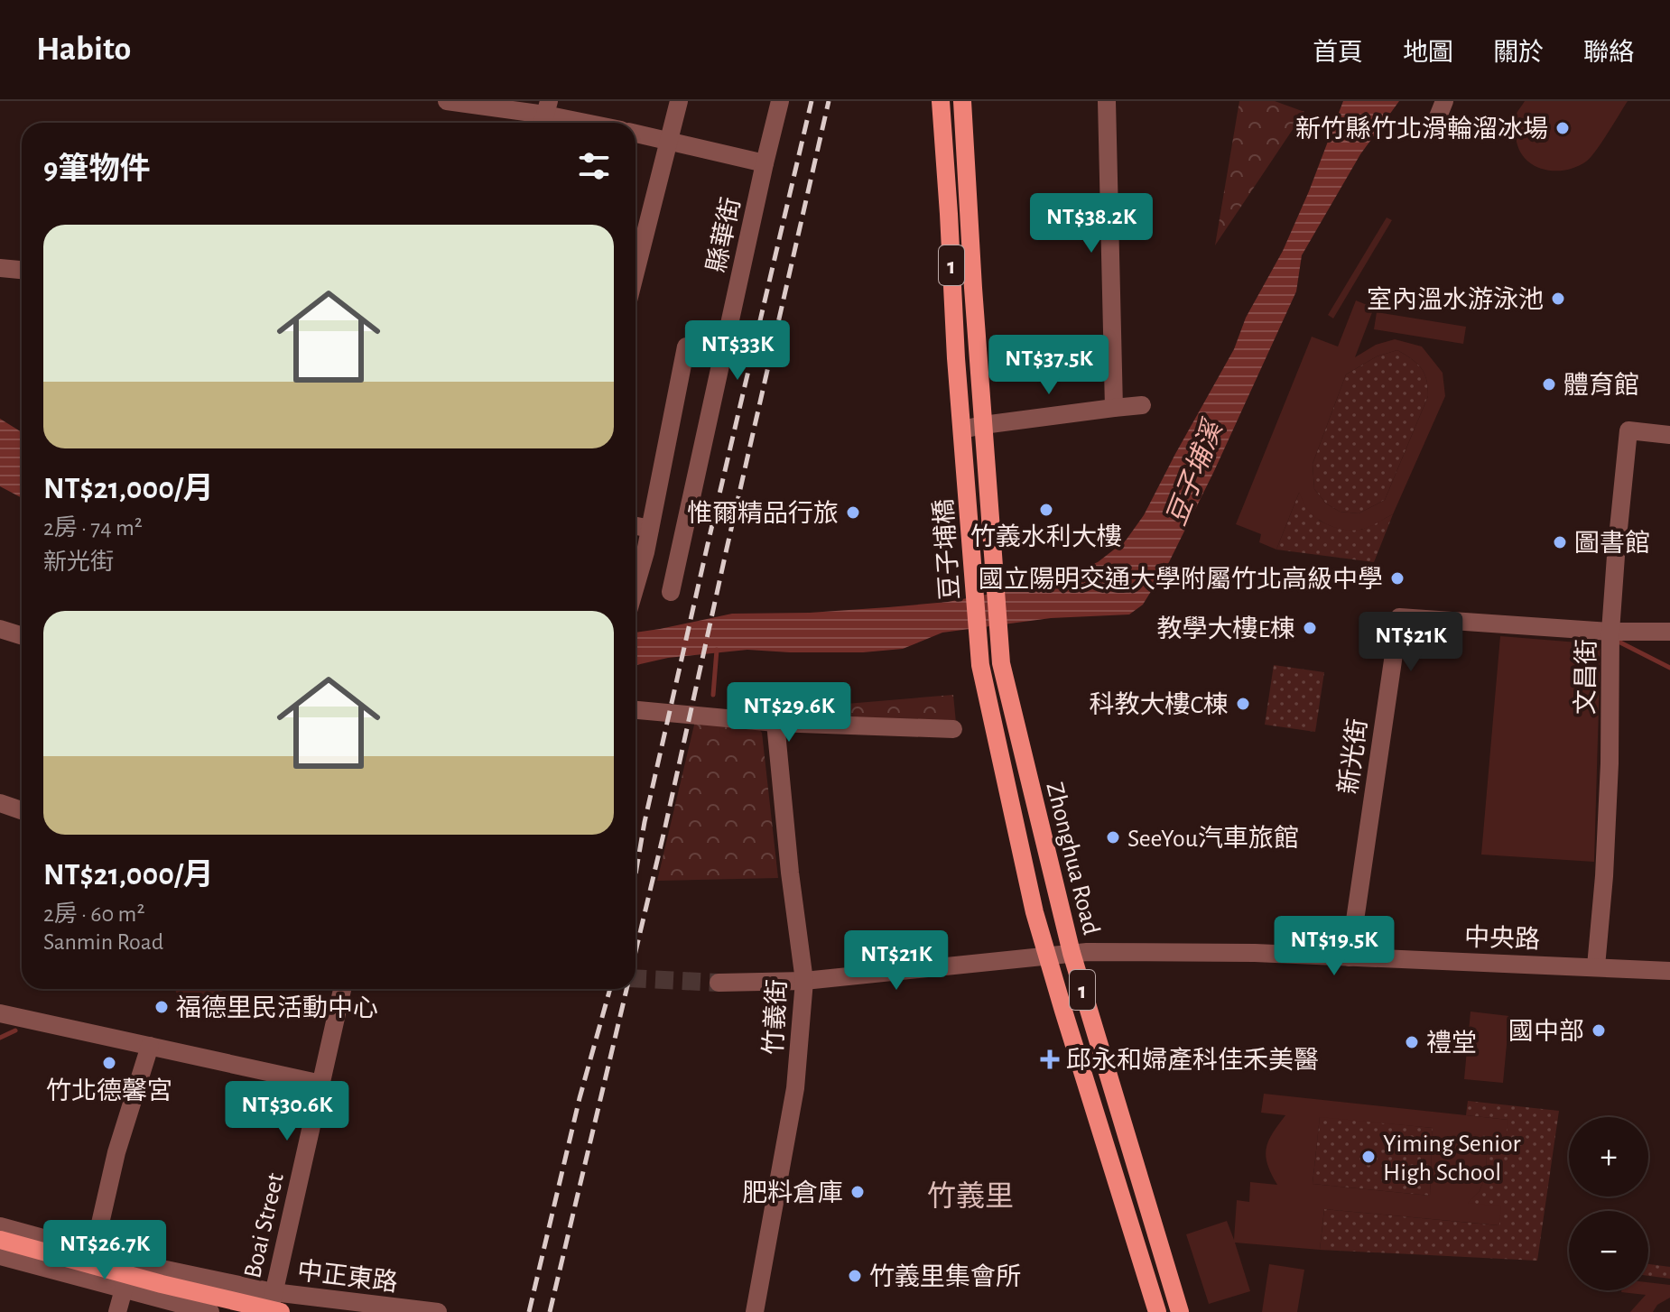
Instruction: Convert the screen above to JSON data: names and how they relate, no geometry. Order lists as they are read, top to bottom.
{
  "streets": {
    "main road": ["1", "豆子埔橋", "Zhonghua Road"],
    "street": [
      "縣華街",
      "文昌街",
      "新光街",
      "中央路",
      "竹義街",
      "Boai Street",
      "中正東路"
    ]
  },
  "crossings": [
    ["1", "豆子埔橋"],
    ["豆子埔橋", "Zhonghua Road"],
    ["文昌街", "新光街"],
    ["文昌街", "中央路"],
    ["新光街", "中央路"],
    ["Zhonghua Road", "中央路"],
    ["中央路", "竹義街"],
    ["Boai Street", "中正東路"]
  ],
  "districts": ["竹義里"],
  "water": ["豆子埔溪"],
  "places": {
    "other": [
      "新竹縣竹北滑輪溜冰場",
      "室內溫水游泳池",
      "體育館",
      "竹義水利大樓",
      "惟爾精品行旅",
      "圖書館",
      "國立陽明交通大學附屬竹北高級中學",
      "教學大樓E棟",
      "科教大樓C棟",
      "SeeYou汽車旅館",
      "福德里民活動中心",
      "國中部",
      "禮堂",
      "竹北德馨宮",
      "Yiming Senior High School",
      "肥料倉庫",
      "竹義里集會所"
    ],
    "health": ["邱永和婦產科佳禾美醫"]
  },
  "page": {
    "header": "Habito",
    "nav": [
      "首頁",
      "地圖",
      "關於",
      "聯絡"
    ],
    "heading": "9筆物件",
    "price": [
      "NT$38.2K",
      "NT$33K",
      "NT$37.5K",
      "NT$21K",
      "NT$29.6K",
      "NT$19.5K",
      "NT$21K",
      "NT$30.6K",
      "NT$26.7K"
    ],
    "list": [
      {
        "name": "NT$21,000/月",
        "note": "2房 · 74 m² · 新光街"
      },
      {
        "name": "NT$21,000/月",
        "note": "2房 · 60 m² · Sanmin Road"
      }
    ],
    "map_buttons": ["+", "−"]
  }
}
